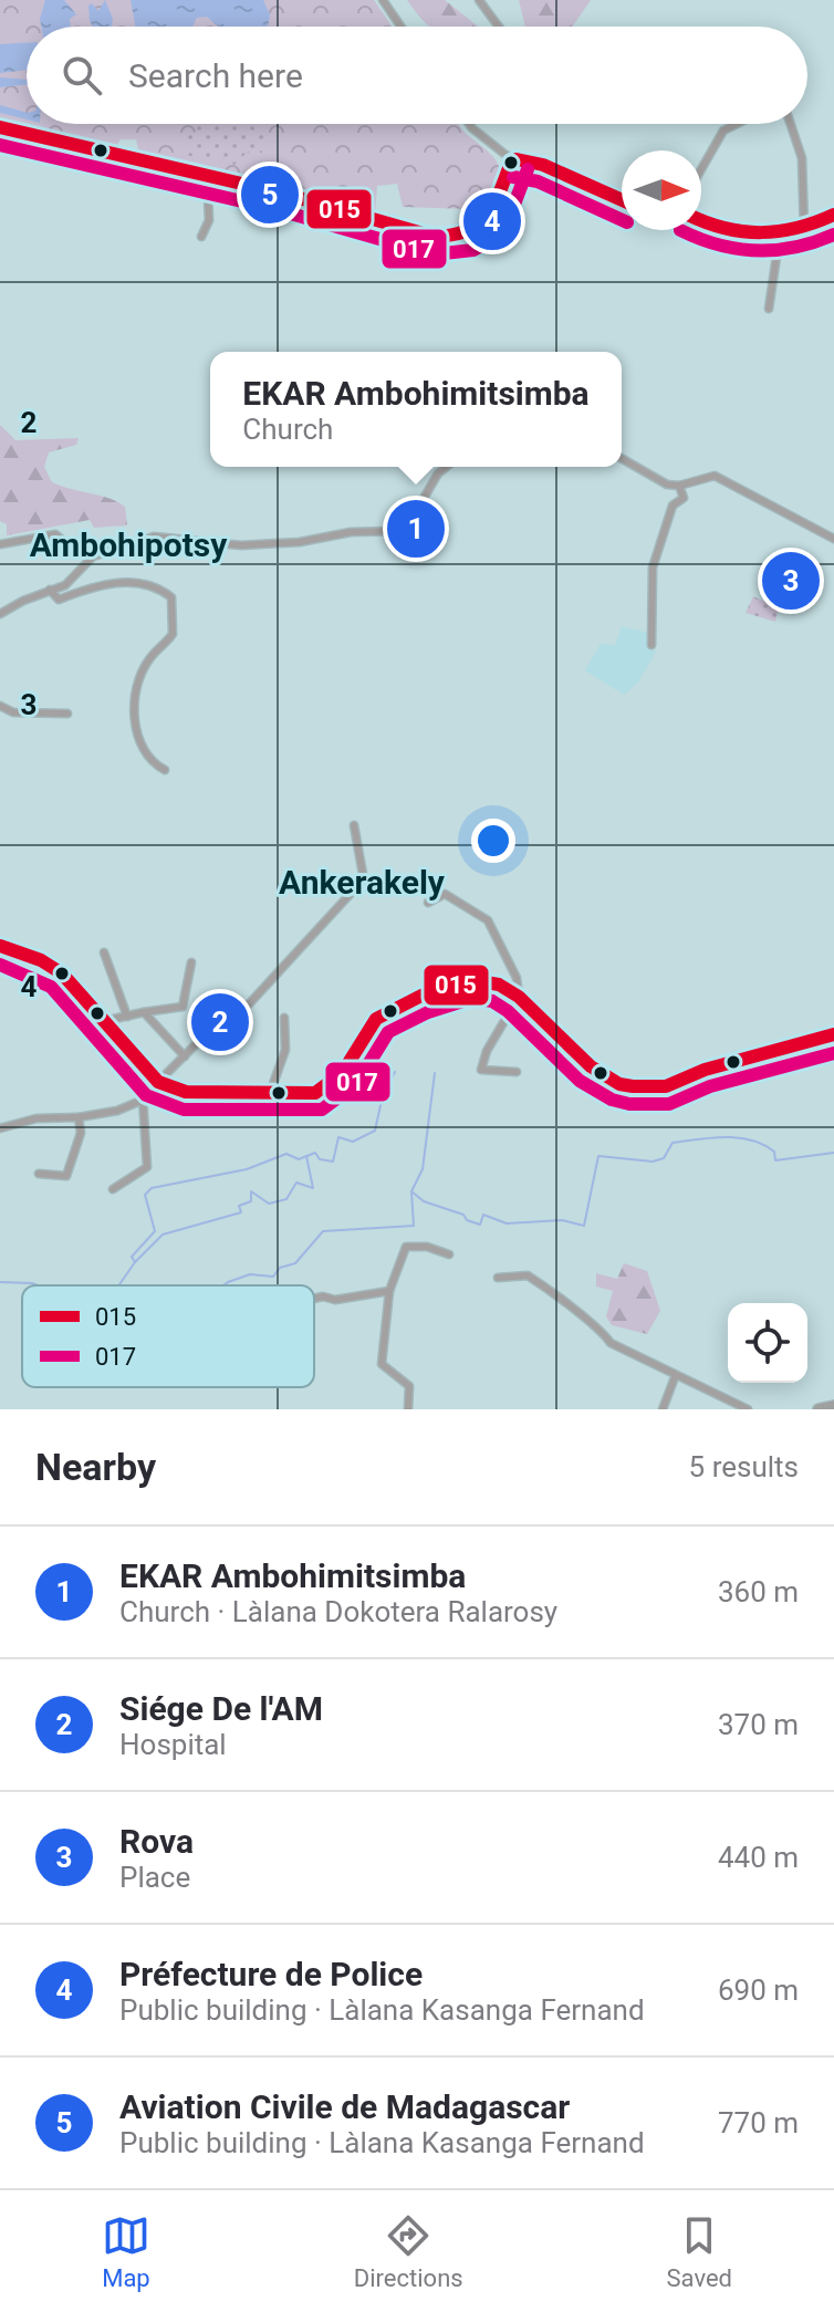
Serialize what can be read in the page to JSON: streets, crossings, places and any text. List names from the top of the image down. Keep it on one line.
{"districts":["Ambohipotsy","Ankerakely"],"lines":["transit line 015","transit line 017"],"legend":["015","017"],"north":"right","page":{"search":"Search here","pins":["5","4","1","3","2"],"popup":["EKAR Ambohimitsimba","Church"],"heading":["Nearby","5 results"],"list":[{"mark":"1","name":"EKAR Ambohimitsimba","note":"Church · Làlana Dokotera Ralarosy","value":"360 m"},{"mark":"2","name":"Siége De l'AM","note":"Hospital","value":"370 m"},{"mark":"3","name":"Rova","note":"Place","value":"440 m"},{"mark":"4","name":"Préfecture de Police","note":"Public building · Làlana Kasanga Fernand","value":"690 m"},{"mark":"5","name":"Aviation Civile de Madagascar","note":"Public building · Làlana Kasanga Fernand","value":"770 m"}],"nav":["Map","Directions","Saved"]},"grid":{"rows":["2","3","4"]}}
